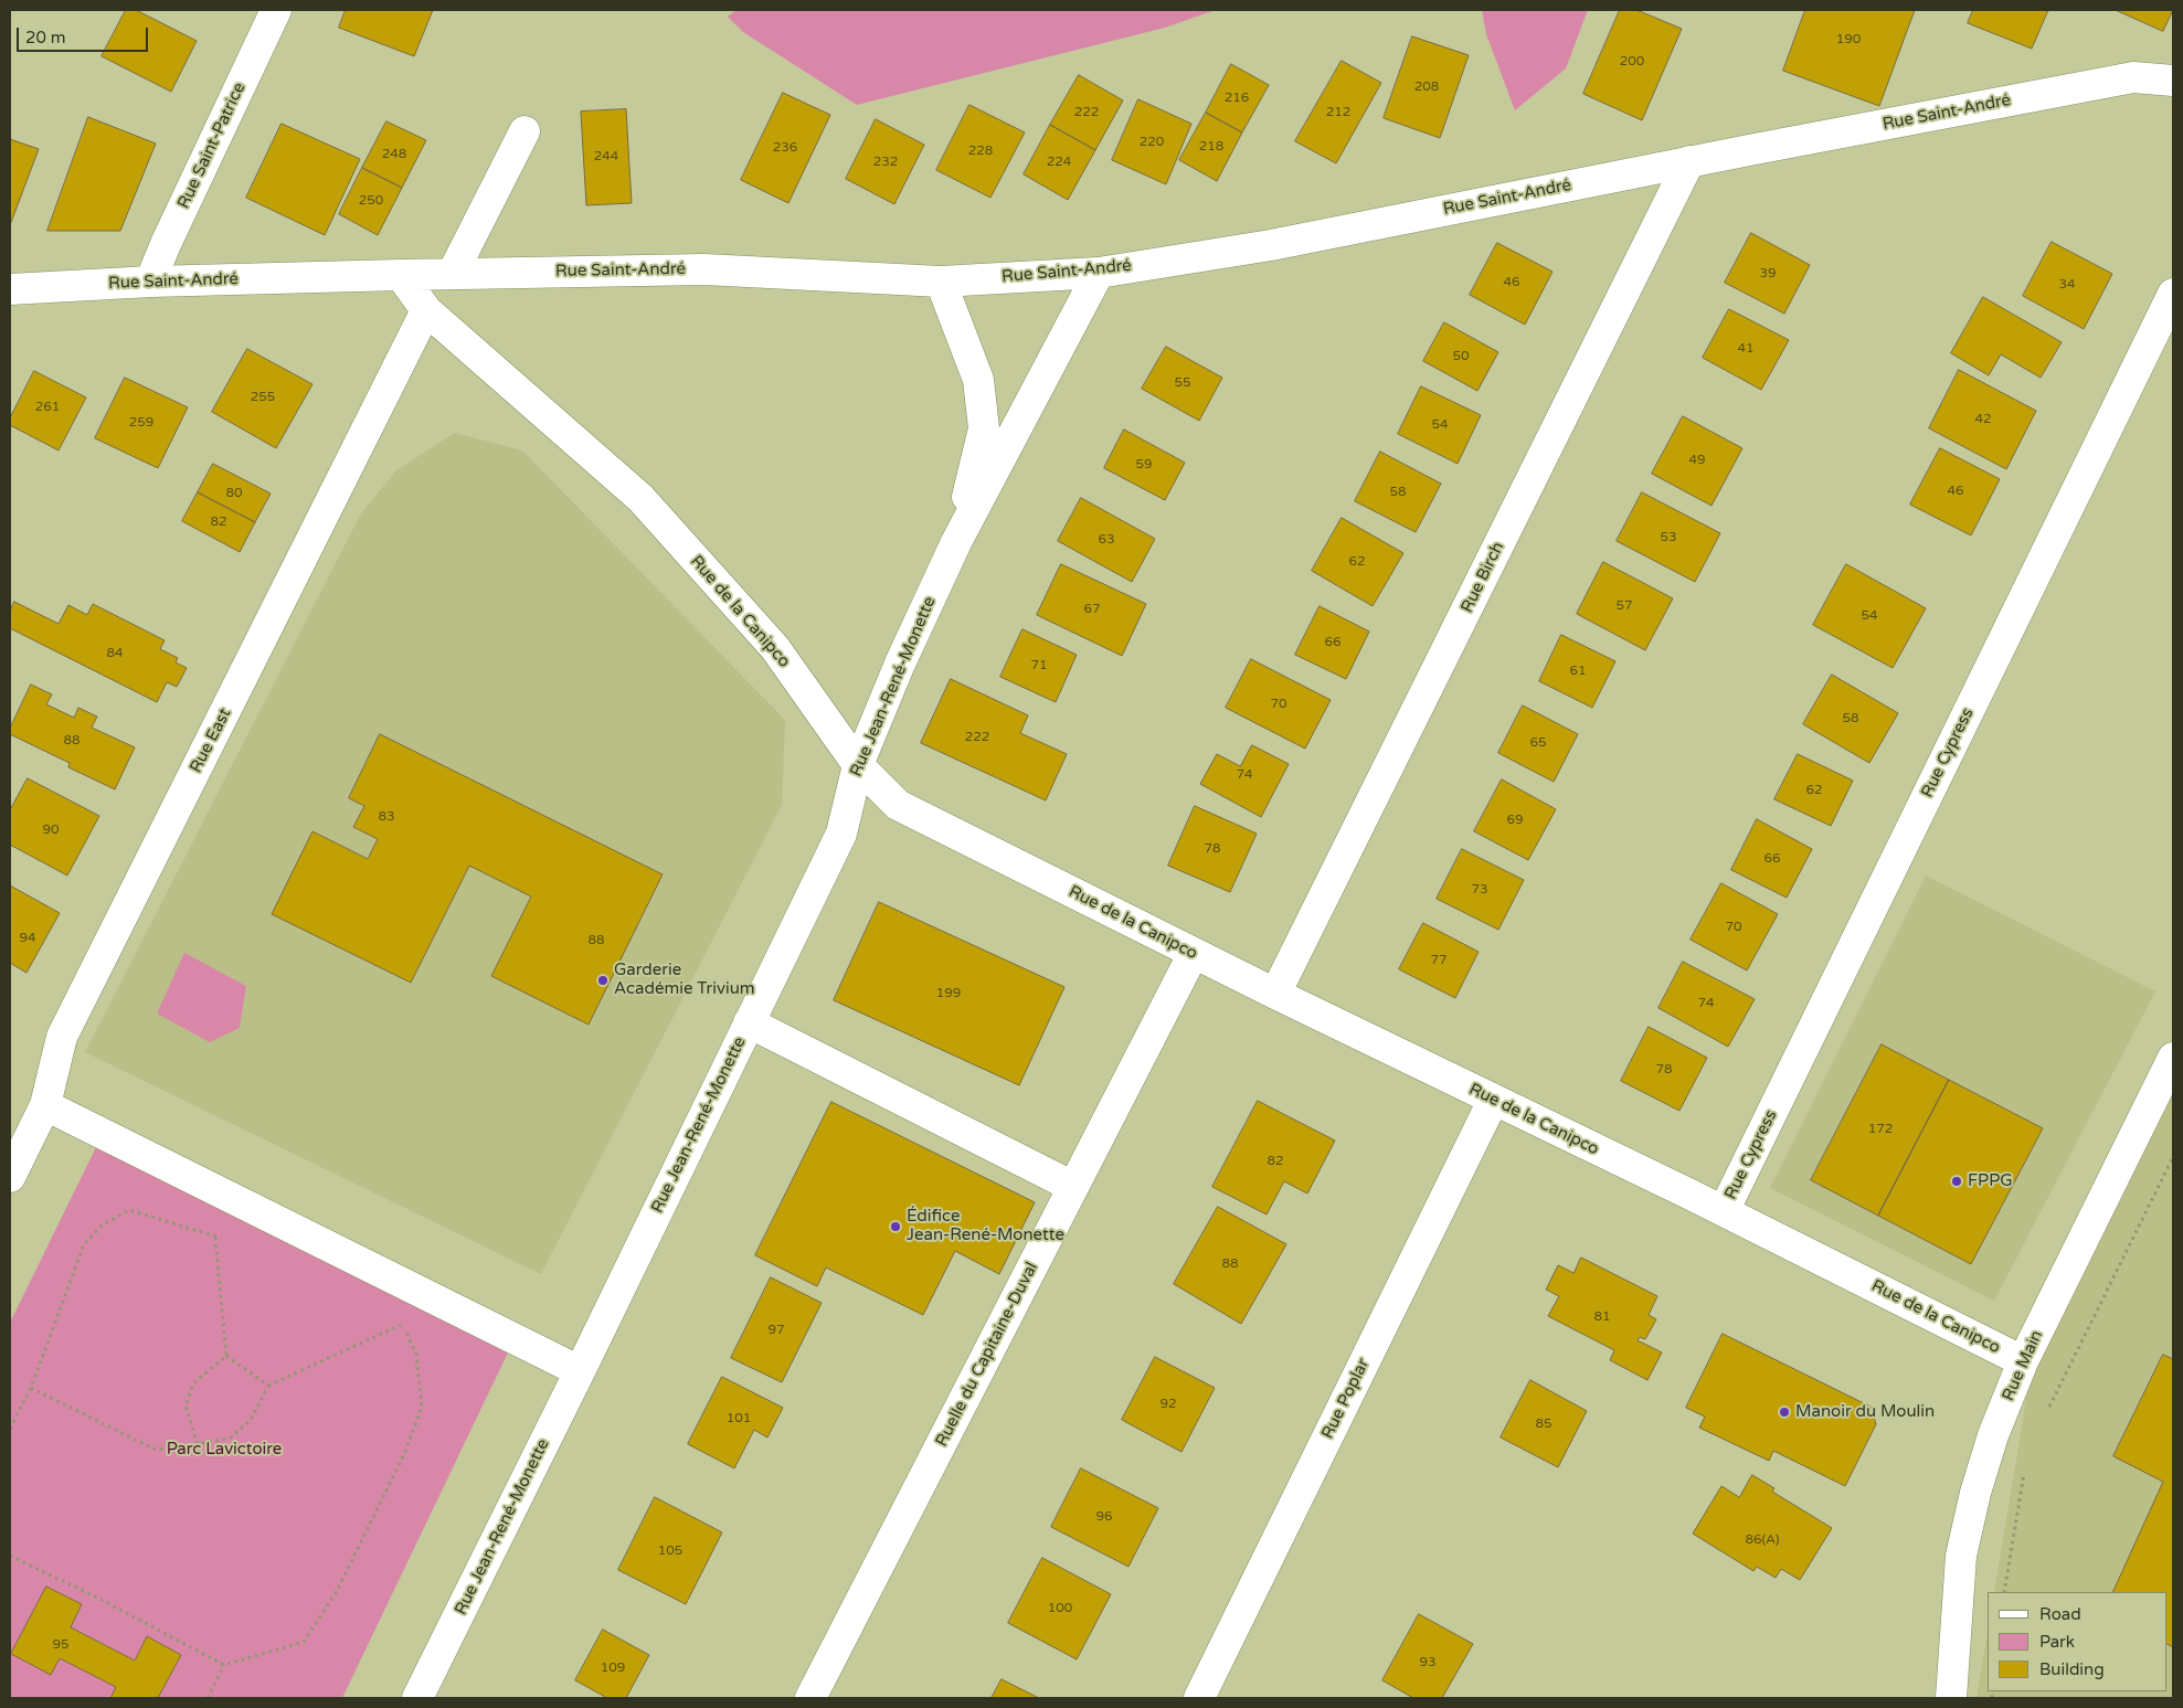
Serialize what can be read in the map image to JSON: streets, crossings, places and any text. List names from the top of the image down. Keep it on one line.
{"streets":{"street":["Rue Saint-André","Rue Saint-Patrice","Rue Birch","Rue de la Canipco","Rue Jean-René-Monette","Rue East","Rue Cypress","Ruelle du Capitaine-Duval","Rue Main","Rue Poplar"]},"crossings":[["Rue Saint-André","Rue Saint-Patrice"],["Rue Saint-André","Rue Birch"],["Rue Saint-André","Rue de la Canipco"],["Rue Saint-André","Rue Jean-René-Monette"],["Rue Birch","Rue de la Canipco"],["Rue de la Canipco","Rue Jean-René-Monette"],["Rue de la Canipco","Rue East"],["Rue de la Canipco","Rue Cypress"],["Rue de la Canipco","Ruelle du Capitaine-Duval"],["Rue de la Canipco","Rue Main"],["Rue de la Canipco","Rue Poplar"]],"parks":["Parc Lavictoire"],"places":["Garderie Académie Trivium","FPPG","Édifice Jean-René-Monette","Manoir du Moulin"],"house_numbers":["190","200","208","216","222","212","220","218","236","228","248","244","232","224","250","39","46","34","41","50","55","255","261","42","259","54","49","59","46","58","80","82","53","63","62","57","67","54","66","84","71","61","70","58","222","88","65","74","62","83","69","90","78","66","73","70","94","88","77","199","74","78","172","82","88","81","97","92","101","85","96","86(A)","105","100","95","93","109"],"legend":["Road","Park","Building"],"scale_bar":"20 m"}
